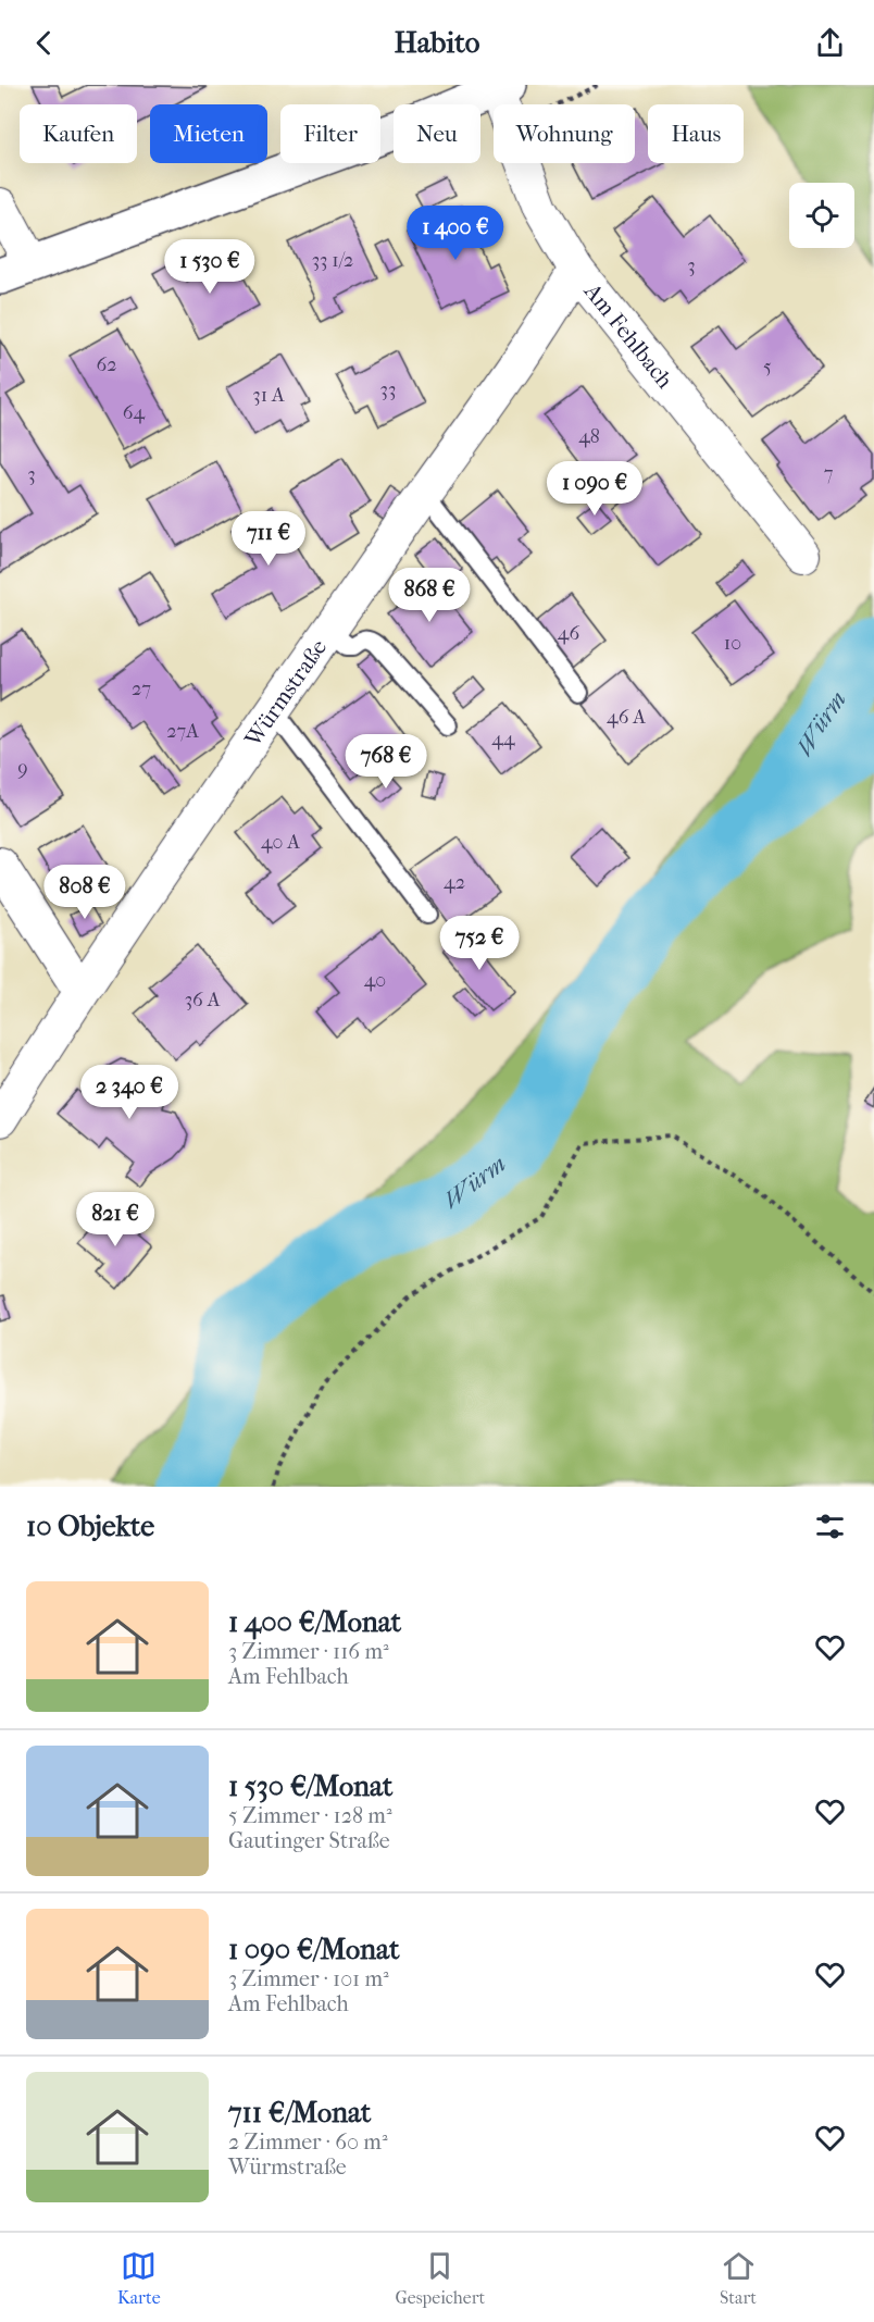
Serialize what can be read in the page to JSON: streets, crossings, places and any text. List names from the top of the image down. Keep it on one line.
{"streets":{"street":["Am Fehlbach","Würmstraße"]},"crossings":[["Am Fehlbach","Würmstraße"]],"water":["Würm"],"house_numbers":["33 1/2","3","62","5","33","31 A","64","48","7","3","46","10","27","46 A","27A","44","9","40 A","42","40","36 A"],"page":{"header":"Habito","chip":["Kaufen","Mieten","Filter","Neu","Wohnung","Haus"],"price":["1 400 €","1 530 €","1 090 €","711 €","868 €","768 €","808 €","752 €","2 340 €","821 €"],"heading":"10 Objekte","list":[{"name":"1 400 €/Monat","note":"3 Zimmer · 116 m² · Am Fehlbach"},{"name":"1 530 €/Monat","note":"5 Zimmer · 128 m² · Gautinger Straße"},{"name":"1 090 €/Monat","note":"3 Zimmer · 101 m² · Am Fehlbach"},{"name":"711 €/Monat","note":"2 Zimmer · 60 m² · Würmstraße"}],"tabs":["Karte","Gespeichert","Start"]}}
